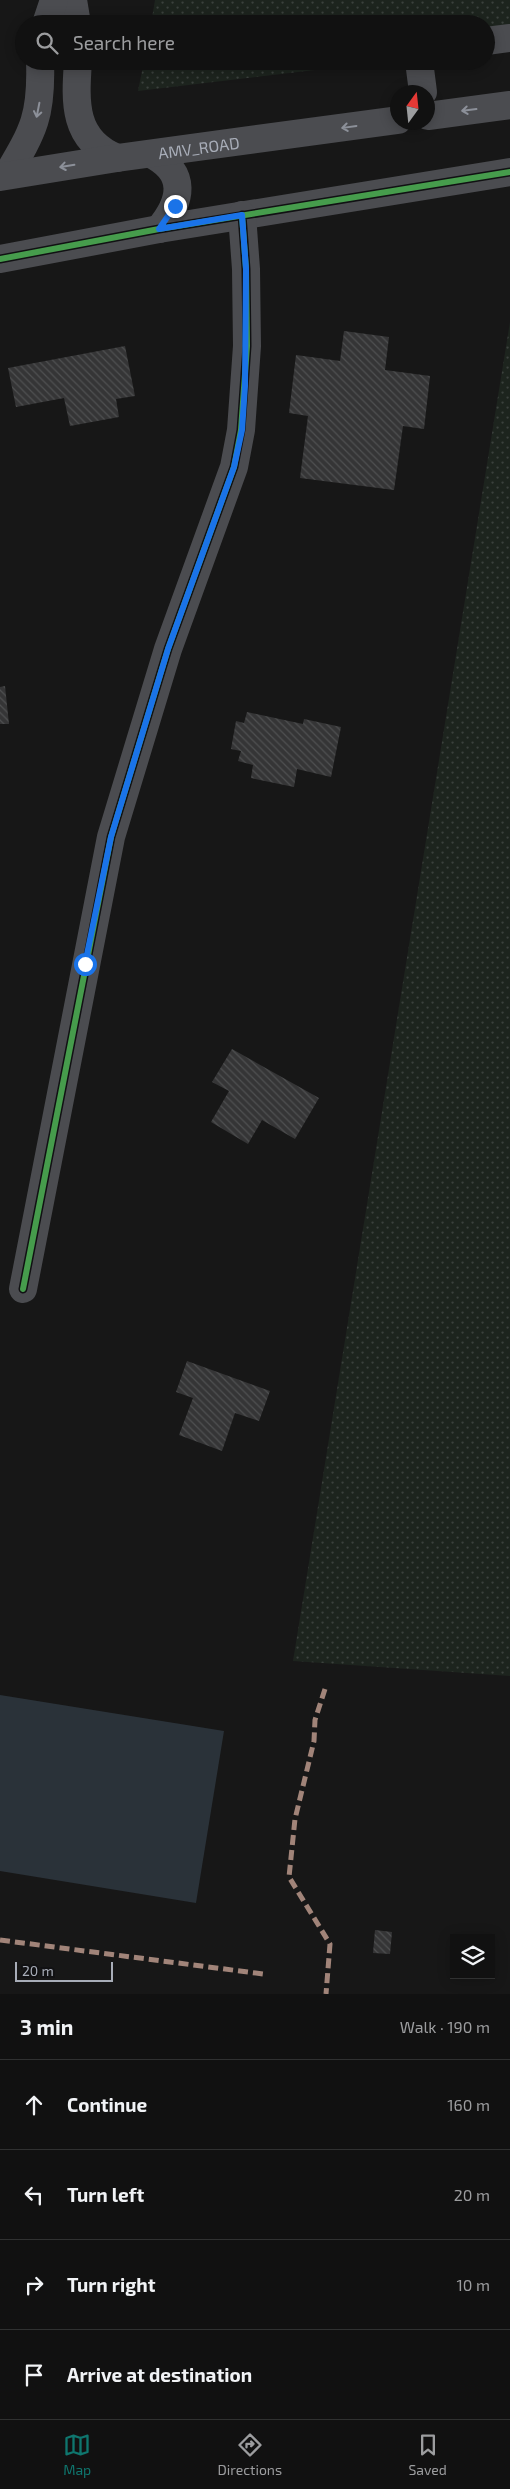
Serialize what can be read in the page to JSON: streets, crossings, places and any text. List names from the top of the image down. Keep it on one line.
{"streets":{"street":["AMV_ROAD"]},"scale_bar":"20 m","north":"top","page":{"search":"Search here","scale":"20 m","heading":["3 min","Walk · 190 m"],"list":[["Continue","160 m"],["Turn left","20 m"],["Turn right","10 m"],"Arrive at destination"],"nav":["Map","Directions","Saved"]}}
